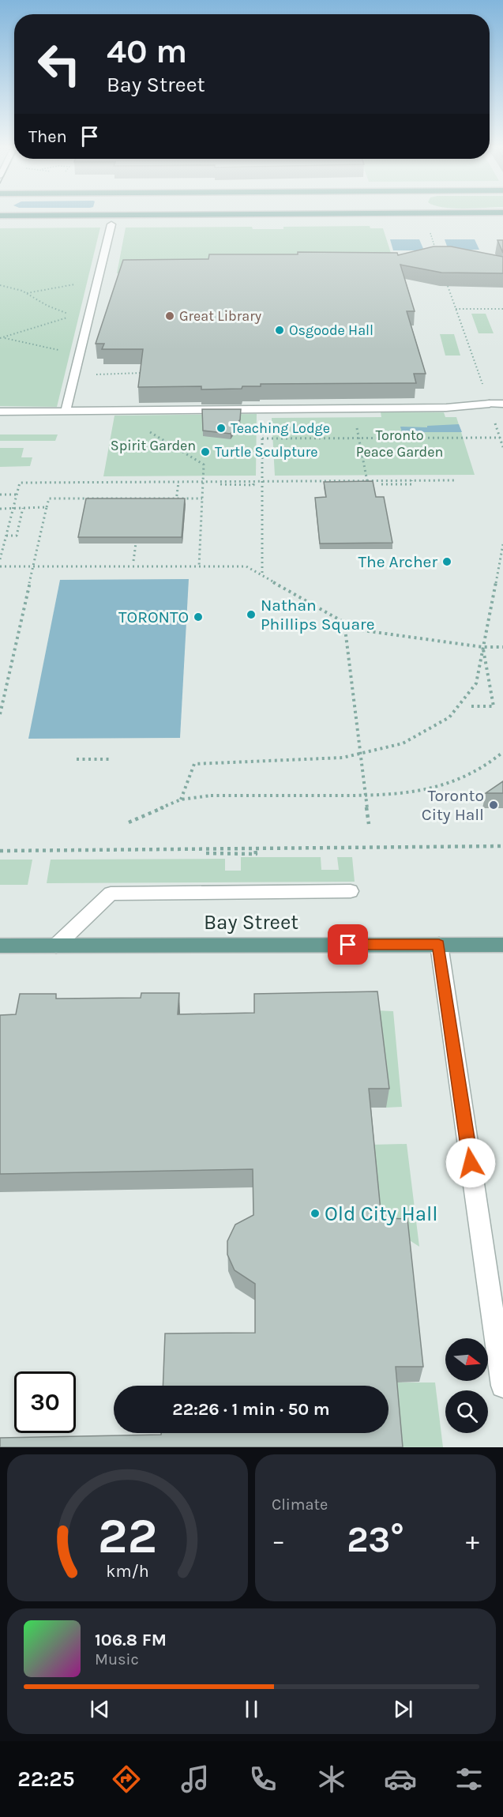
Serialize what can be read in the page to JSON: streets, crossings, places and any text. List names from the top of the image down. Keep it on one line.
{"streets":{"main road":["Bay Street"]},"parks":["Toronto Peace Garden","Spirit Garden"],"places":["Great Library","Osgoode Hall","Teaching Lodge","Turtle Sculpture","The Archer","Nathan Phillips Square","TORONTO","Toronto City Hall","Old City Hall"],"north":"right","page":{"turn":["40 m","Bay Street"],"then":"Then","limit":"30","trip":"22:26 · 1 min · 50 m","tile":"Climate","heat":["−","23°","+"],"song":["106.8 FM","Music"],"tabs":"22:25","gauge":["22","km/h"]}}
